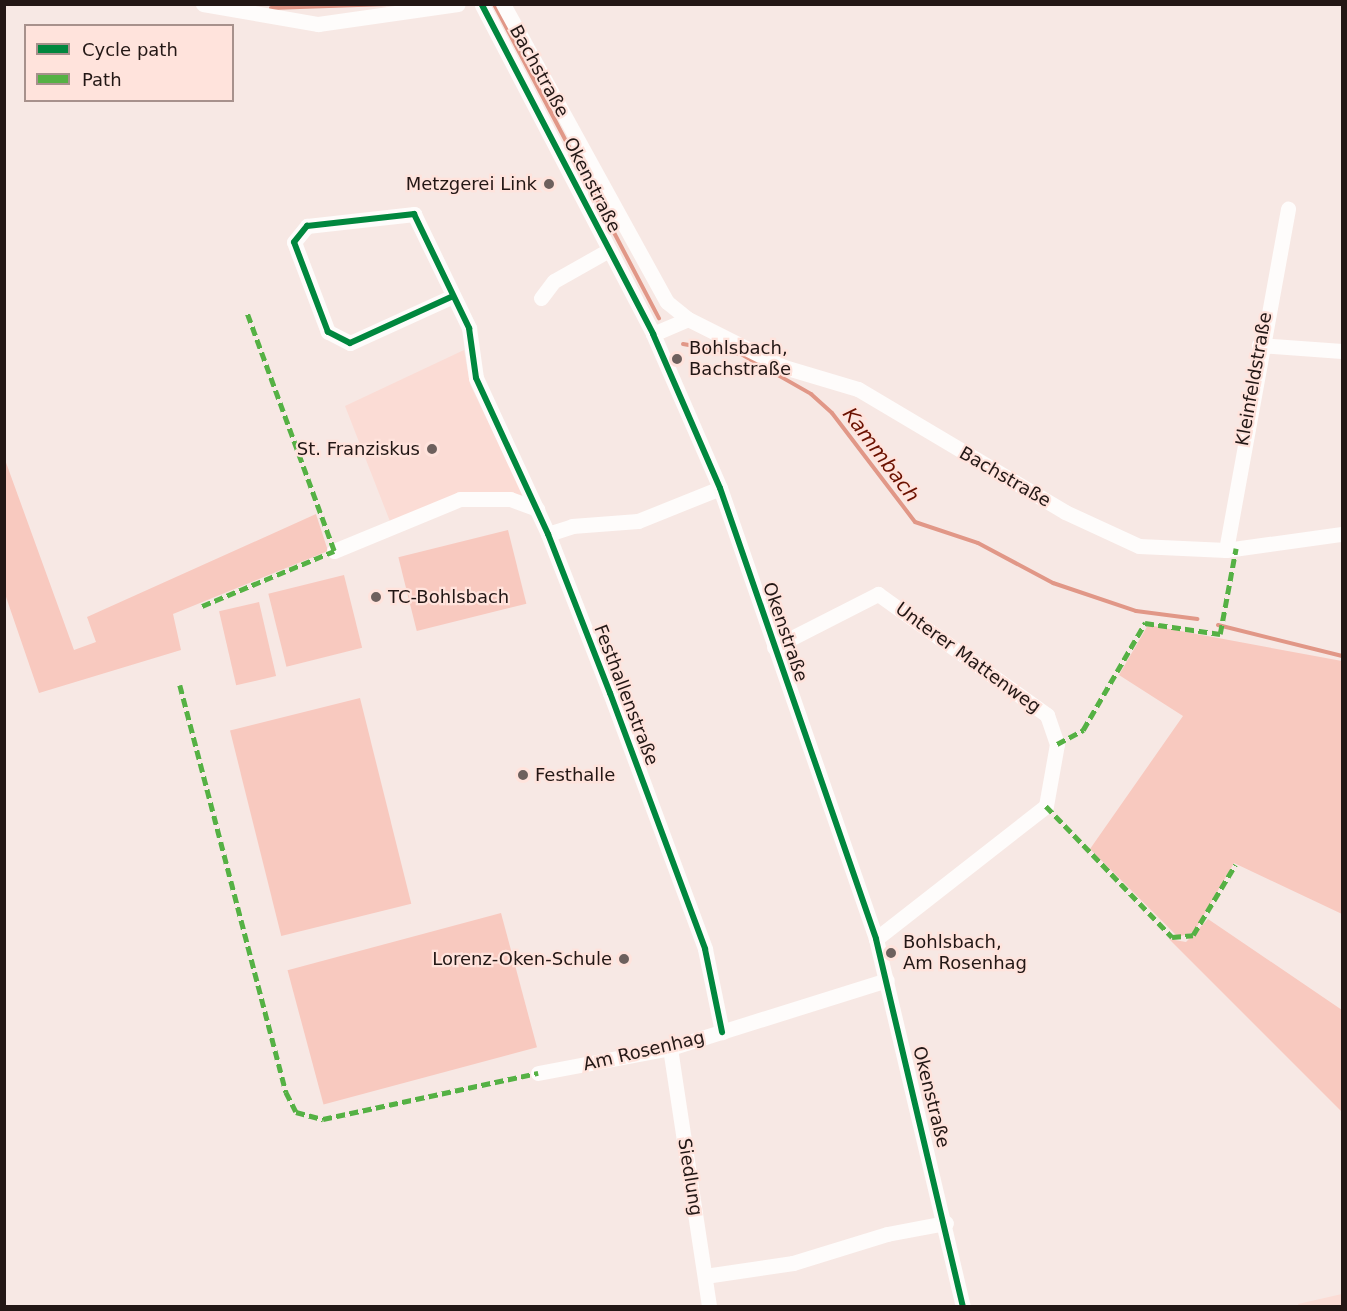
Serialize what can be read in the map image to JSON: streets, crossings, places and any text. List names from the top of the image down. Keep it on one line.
{"streets":{"street":["Bachstraße","Okenstraße","Kleinfeldstraße","Unterer Mattenweg","Festhallenstraße","Am Rosenhag","Siedlung"]},"crossings":[["Bachstraße","Kleinfeldstraße"],["Okenstraße","Unterer Mattenweg"],["Okenstraße","Am Rosenhag"],["Festhallenstraße","Am Rosenhag"],["Am Rosenhag","Siedlung"]],"water":["Kammbach"],"places":["Metzgerei Link","Bohlsbach, Bachstraße","St. Franziskus","TC-Bohlsbach","Festhalle","Bohlsbach, Am Rosenhag","Lorenz-Oken-Schule"],"legend":["Cycle path","Path"]}
